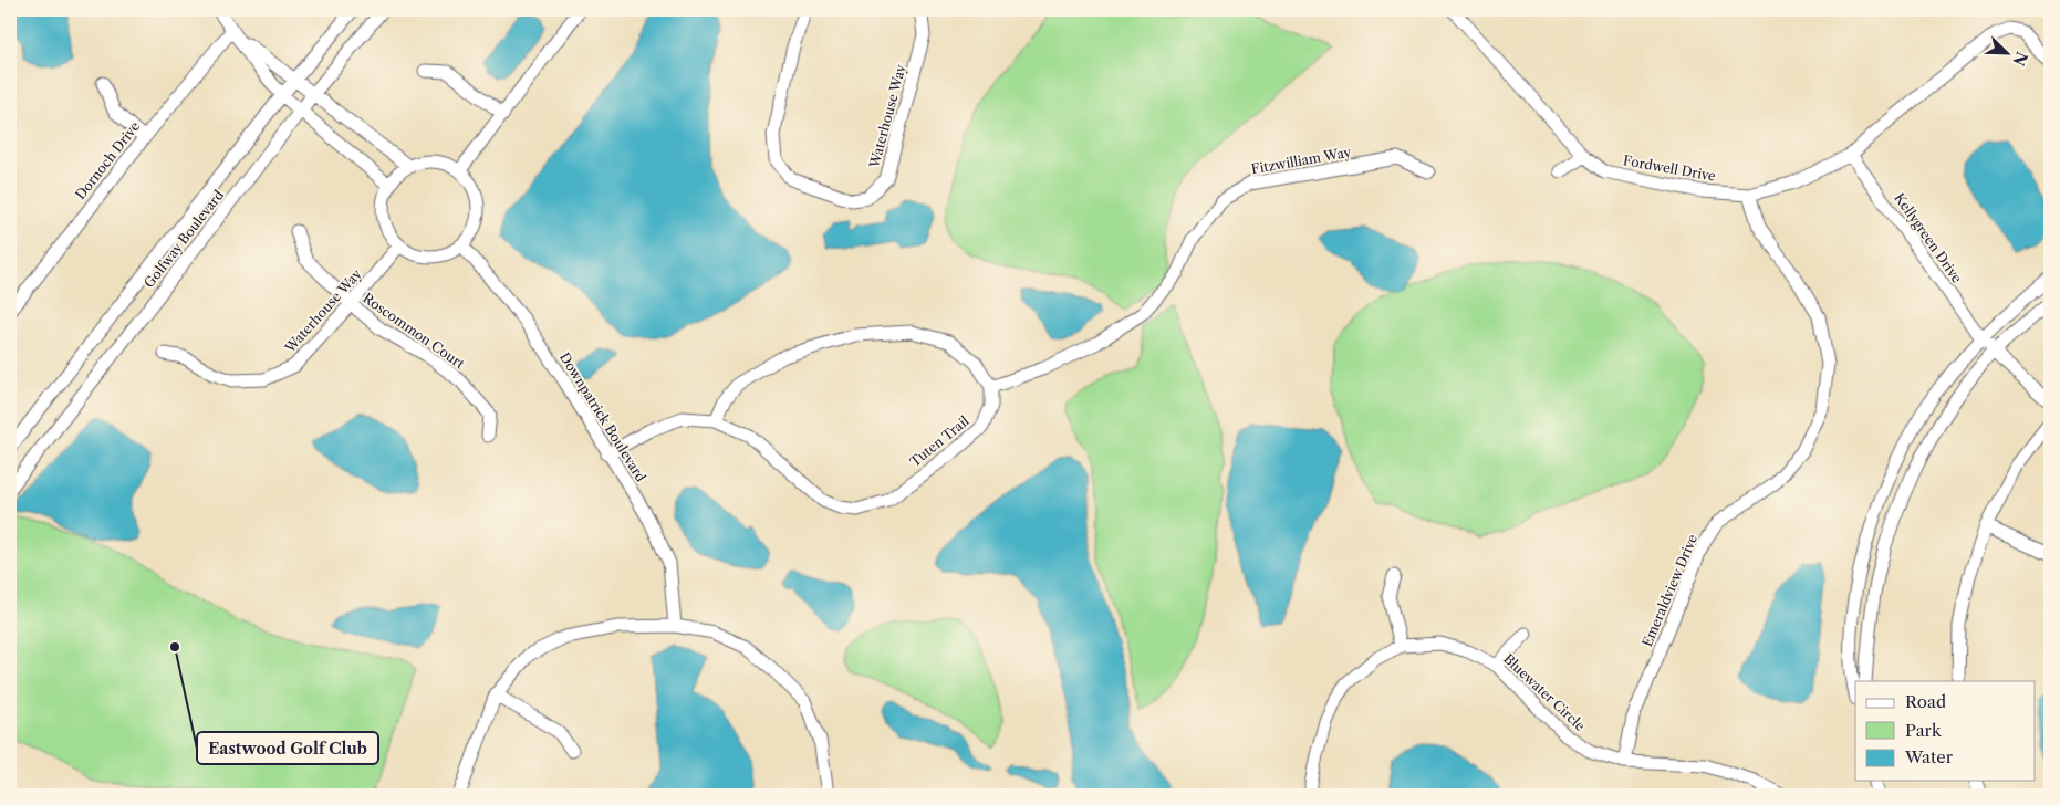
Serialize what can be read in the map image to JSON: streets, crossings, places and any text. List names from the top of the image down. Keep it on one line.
{"streets":{"street":["Waterhouse Way","Dornoch Drive","Fitzwilliam Way","Fordwell Drive","Kellygreen Drive","Golfway Boulevard","Roscommon Court","Downpatrick Boulevard","Tuten Trail","Emeraldview Drive","Bluewater Circle"]},"crossings":[["Waterhouse Way","Roscommon Court"],["Waterhouse Way","Downpatrick Boulevard"],["Fitzwilliam Way","Tuten Trail"],["Fordwell Drive","Kellygreen Drive"],["Fordwell Drive","Emeraldview Drive"],["Downpatrick Boulevard","Tuten Trail"],["Emeraldview Drive","Bluewater Circle"]],"places":["Eastwood Golf Club"],"legend":["Road","Park","Water"],"north":"bottom right"}
